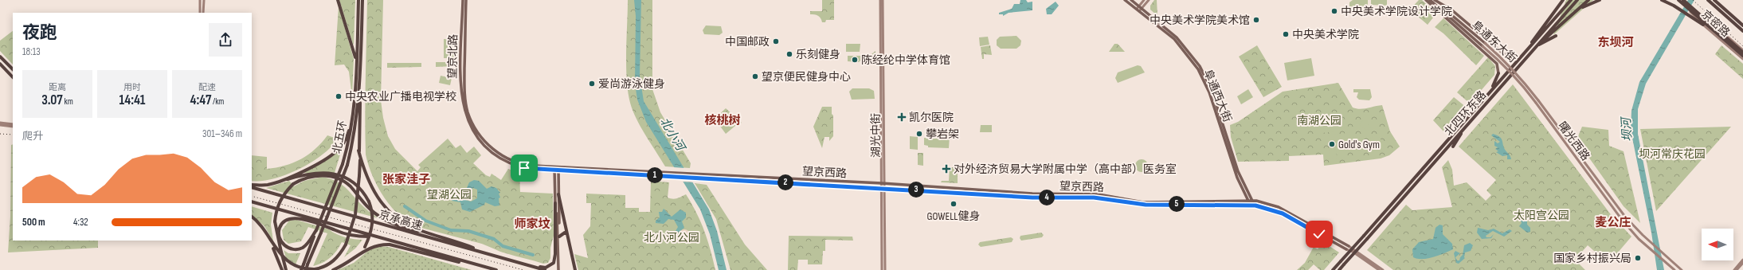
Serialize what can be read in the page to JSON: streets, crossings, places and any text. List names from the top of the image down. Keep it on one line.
{"streets":{"highway":["北四环东路","北五环","京承高速"],"main road":["京密路","阜通东大街","望京北路","阜通西大街","湖光中街","曙光西路","望京西路"]},"crossings":[["阜通东大街","曙光西路"],["望京北路","望京西路"],["阜通西大街","望京西路"],["湖光中街","望京西路"]],"districts":["东坝河","核桃树","张家洼子","麦公庄","师家坟"],"water":["坝河","北小河"],"parks":["南湖公园","坝河常庆花园","望湖公园","太阳宫公园","北小河公园"],"places":{"other":["中央美术学院设计学院","中央美术学院美术馆","中央美术学院","中国邮政","乐刻健身","陈经纶中学体育馆","望京便民健身中心","爱尚游泳健身","中央农业广播电视学校","攀岩架","Gold's Gym","GOWELL健身","国家乡村振兴局"],"health":["凯尔医院","对外经济贸易大学附属中学（高中部）医务室"]},"north":"left","page":{"heading":["夜跑","18:13"],"stats":[["距离","3.07 km"],["用时","14:41"],["配速","4:47 /km"]],"chart":["爬升","301–346 m"],"pins":["1","2","3","4","5"],"list":[{"name":"500 m","note":"4:32"}]}}
